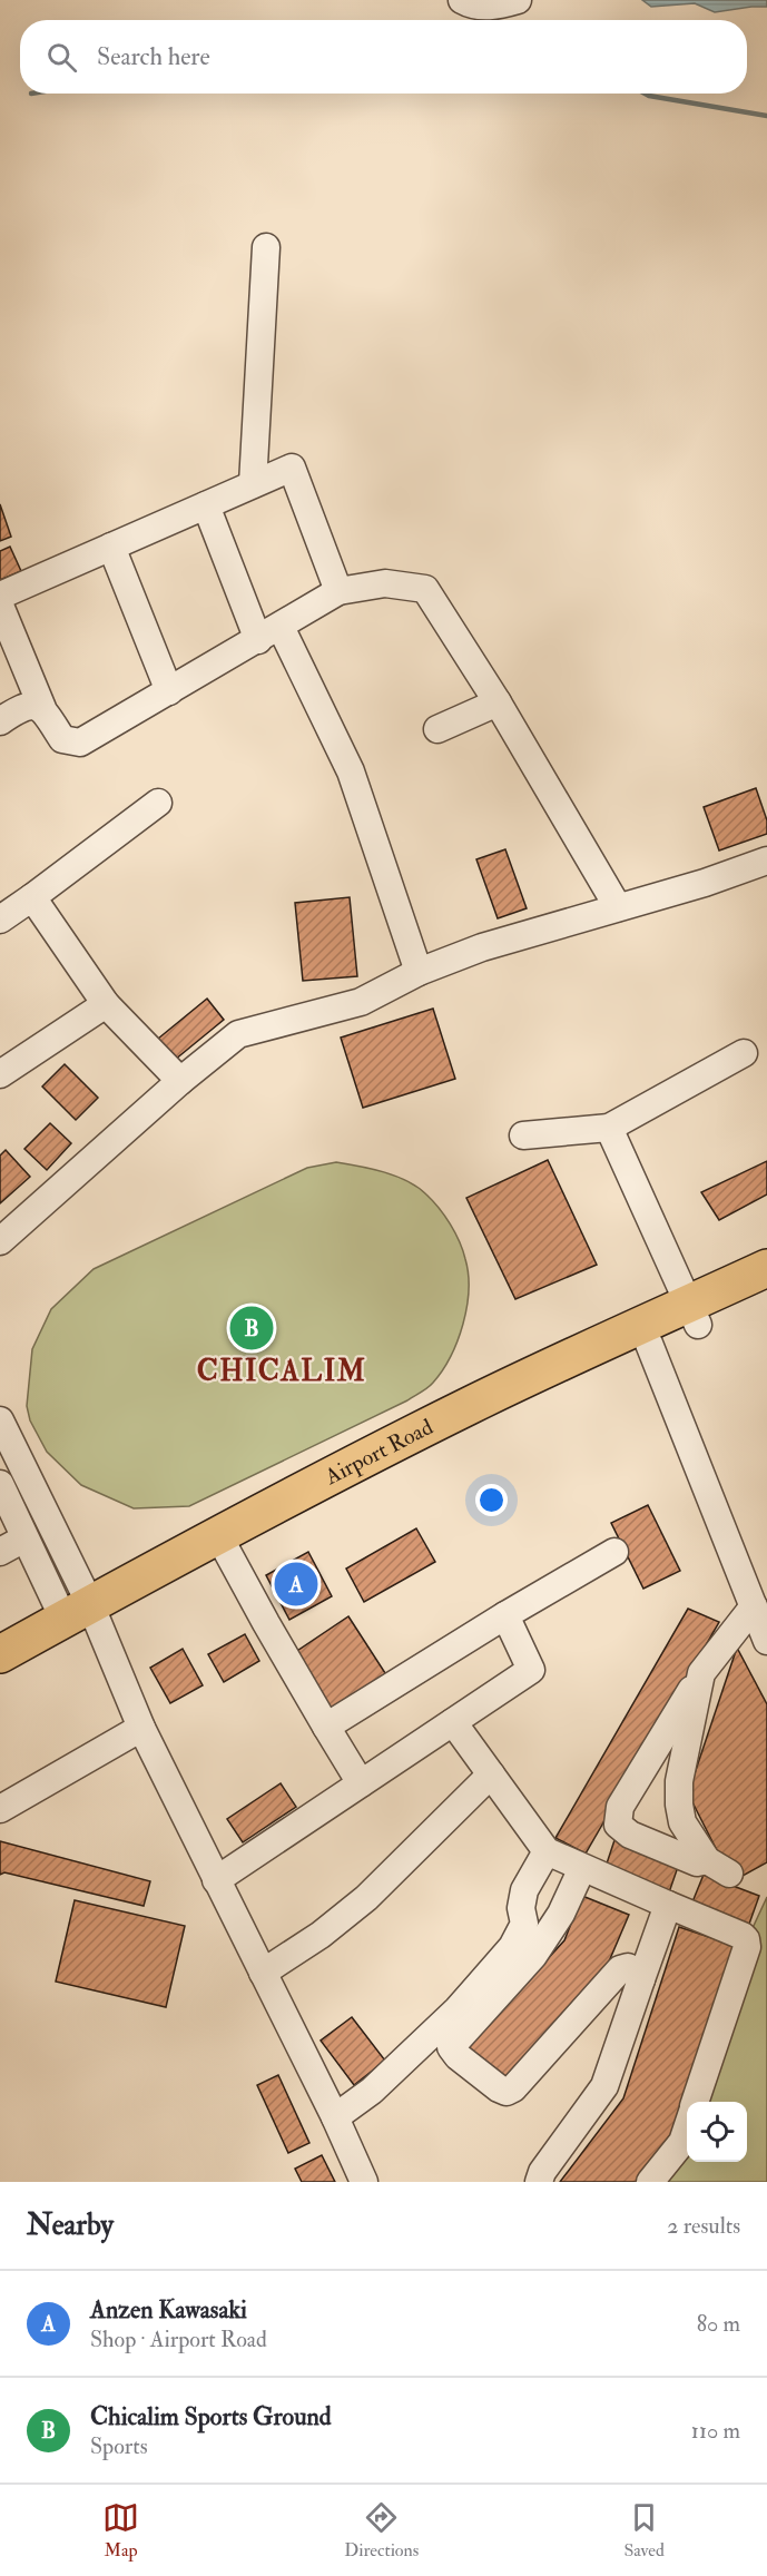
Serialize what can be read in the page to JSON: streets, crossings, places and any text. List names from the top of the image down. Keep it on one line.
{"streets":{"highway":["Airport Road"]},"districts":["CHICALIM"],"page":{"search":"Search here","pins":["B","A"],"heading":["Nearby","2 results"],"list":[{"mark":"A","name":"Anzen Kawasaki","note":"Shop · Airport Road","value":"80 m"},{"mark":"B","name":"Chicalim Sports Ground","note":"Sports","value":"110 m"}],"nav":["Map","Directions","Saved"]}}
